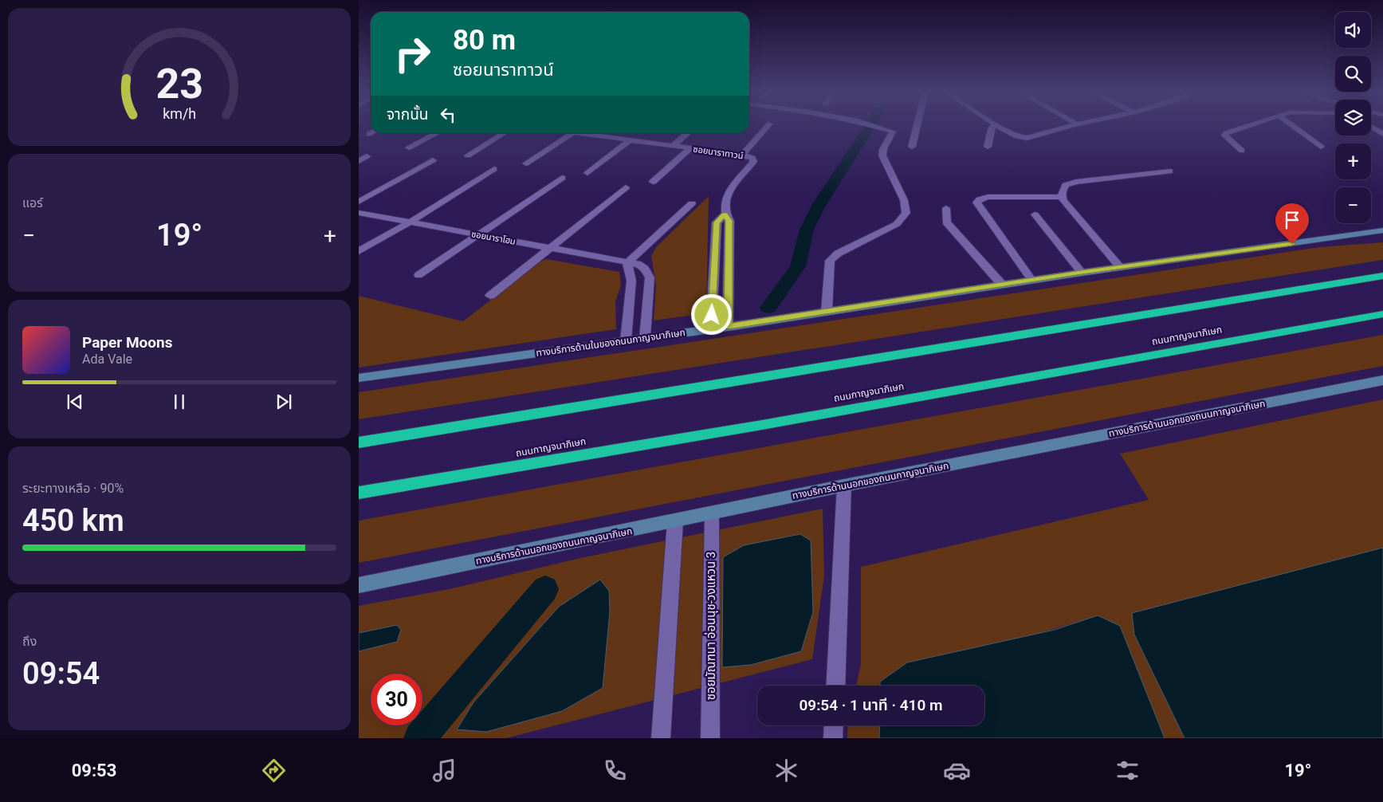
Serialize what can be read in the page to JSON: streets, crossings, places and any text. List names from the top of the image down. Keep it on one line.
{"streets":{"highway":["ถนนกาญจนาภิเษก"],"main road":["ทางบริการด้านในของถนนกาญจนาภิเษก","ทางบริการด้านนอกของถนนกาญจนาภิเษก"],"street":["ซอยนาราทาวน์","ซอยนาราโฮม","ซอยมัณฑนา อ่อนนุช-วงแหวน 3"]},"crossings":[["ซอยนาราทาวน์","ทางบริการด้านในของถนนกาญจนาภิเษก"],["ซอยนาราโฮม","ทางบริการด้านในของถนนกาญจนาภิเษก"],["ทางบริการด้านนอกของถนนกาญจนาภิเษก","ซอยมัณฑนา อ่อนนุช-วงแหวน 3"]],"page":{"map_buttons":["+","−"],"turn":["80 m","ซอยนาราทาวน์"],"then":"จากนั้น","tile":["แอร์",["ระยะทางเหลือ · 90%","450 km"],["ถึง","09:54"]],"heat":["−","19°","+"],"song":["Paper Moons","Ada Vale"],"limit":"30","trip":"09:54 · 1 นาที · 410 m","tabs":["09:53","19°"],"gauge":["23","km/h"]}}
